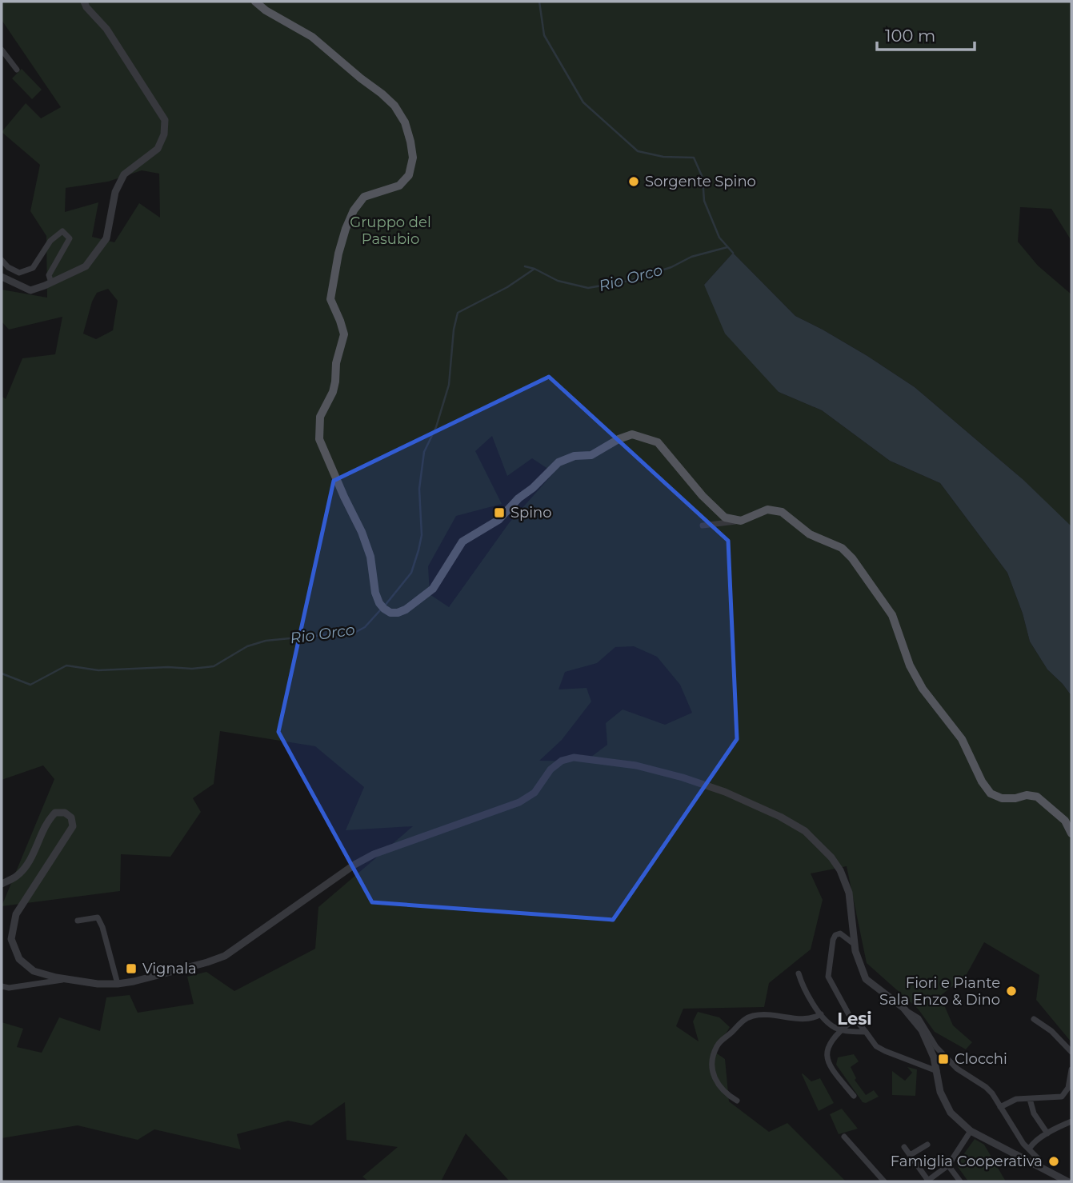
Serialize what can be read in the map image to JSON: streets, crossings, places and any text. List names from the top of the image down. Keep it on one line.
{"districts":["Lesi"],"water":["Rio Orco"],"parks":["Gruppo del Pasubio"],"places":{"other":["Sorgente Spino","Fiori e Piante Sala Enzo & Dino","Famiglia Cooperativa"],"transit":["Spino","Vignala","Clocchi"]},"scale_bar":"100 m"}
